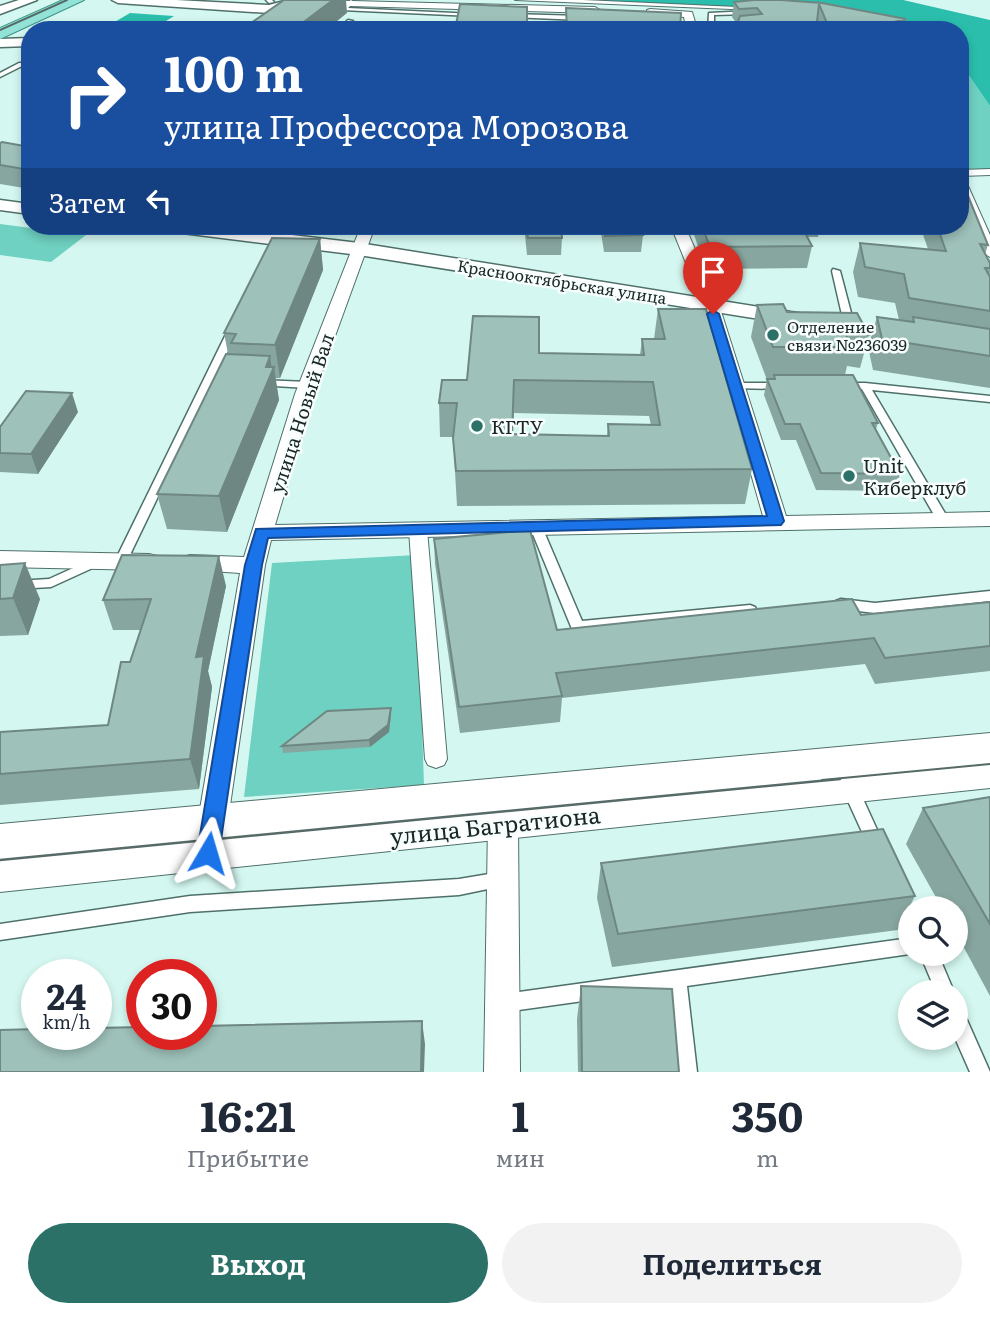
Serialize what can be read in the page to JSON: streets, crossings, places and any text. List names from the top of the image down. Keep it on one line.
{"streets":{"main road":["улица Багратиона"],"street":["Краснооктябрьская улица","улица Новый Вал"]},"crossings":[["Краснооктябрьская улица","улица Новый Вал"],["улица Новый Вал","улица Багратиона"]],"places":["Отделение связи №236039","КГТУ","Unit Киберклуб"],"page":{"turn":["100 m","улица Профессора Морозова"],"then":"Затем","speed":"24 km/h","limit":"30","eta":["16:21","Прибытие","1","мин","350","m"],"buttons":["Выход","Поделиться"]}}
